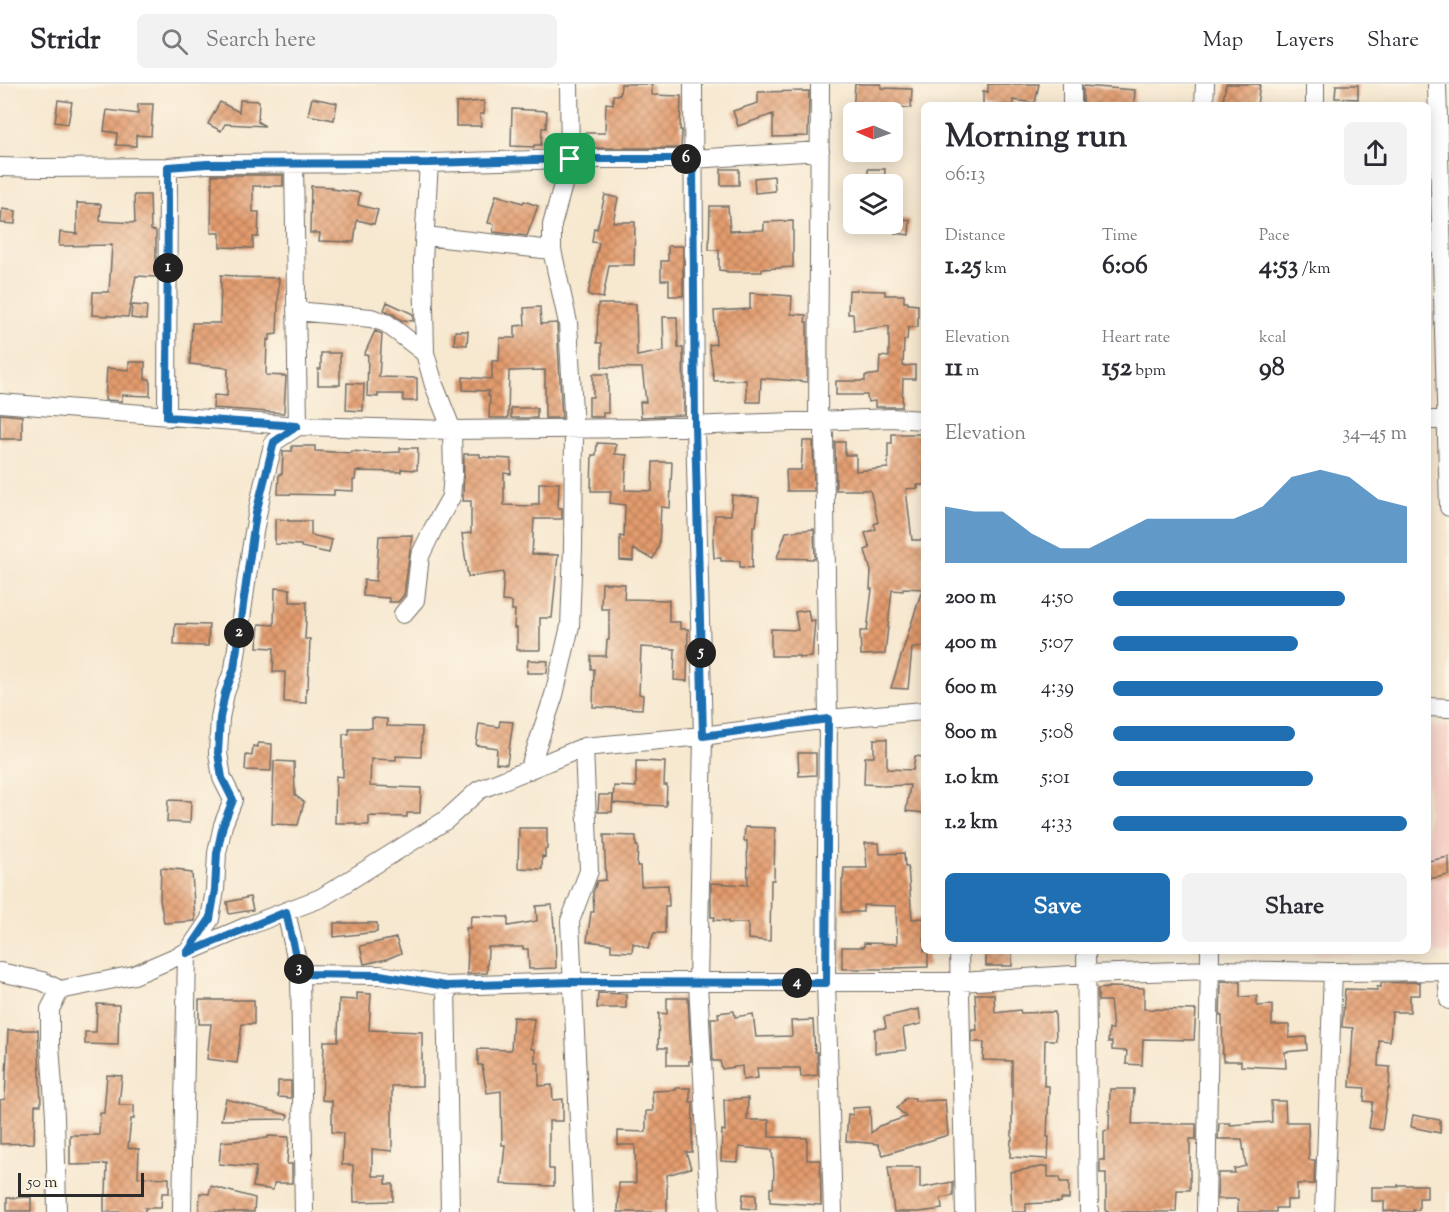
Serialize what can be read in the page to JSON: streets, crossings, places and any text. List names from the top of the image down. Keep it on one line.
{"scale_bar":"50 m","north":"left","page":{"header":"Stridr","search":"Search here","nav":["Map","Layers","Share"],"heading":["Morning run","06:13"],"pins":["6","1","2","5","3","4"],"stats":[["Distance","1.25 km"],["Time","6:06"],["Pace","4:53 /km"],["Elevation","11 m"],["Heart rate","152 bpm"],["kcal","98"]],"chart":["Elevation","34–45 m"],"list":[{"name":"200 m","note":"4:50"},{"name":"400 m","note":"5:07"},{"name":"600 m","note":"4:39"},{"name":"800 m","note":"5:08"},{"name":"1.0 km","note":"5:01"},{"name":"1.2 km","note":"4:33"}],"buttons":["Save","Share"],"scale":"50 m"}}
